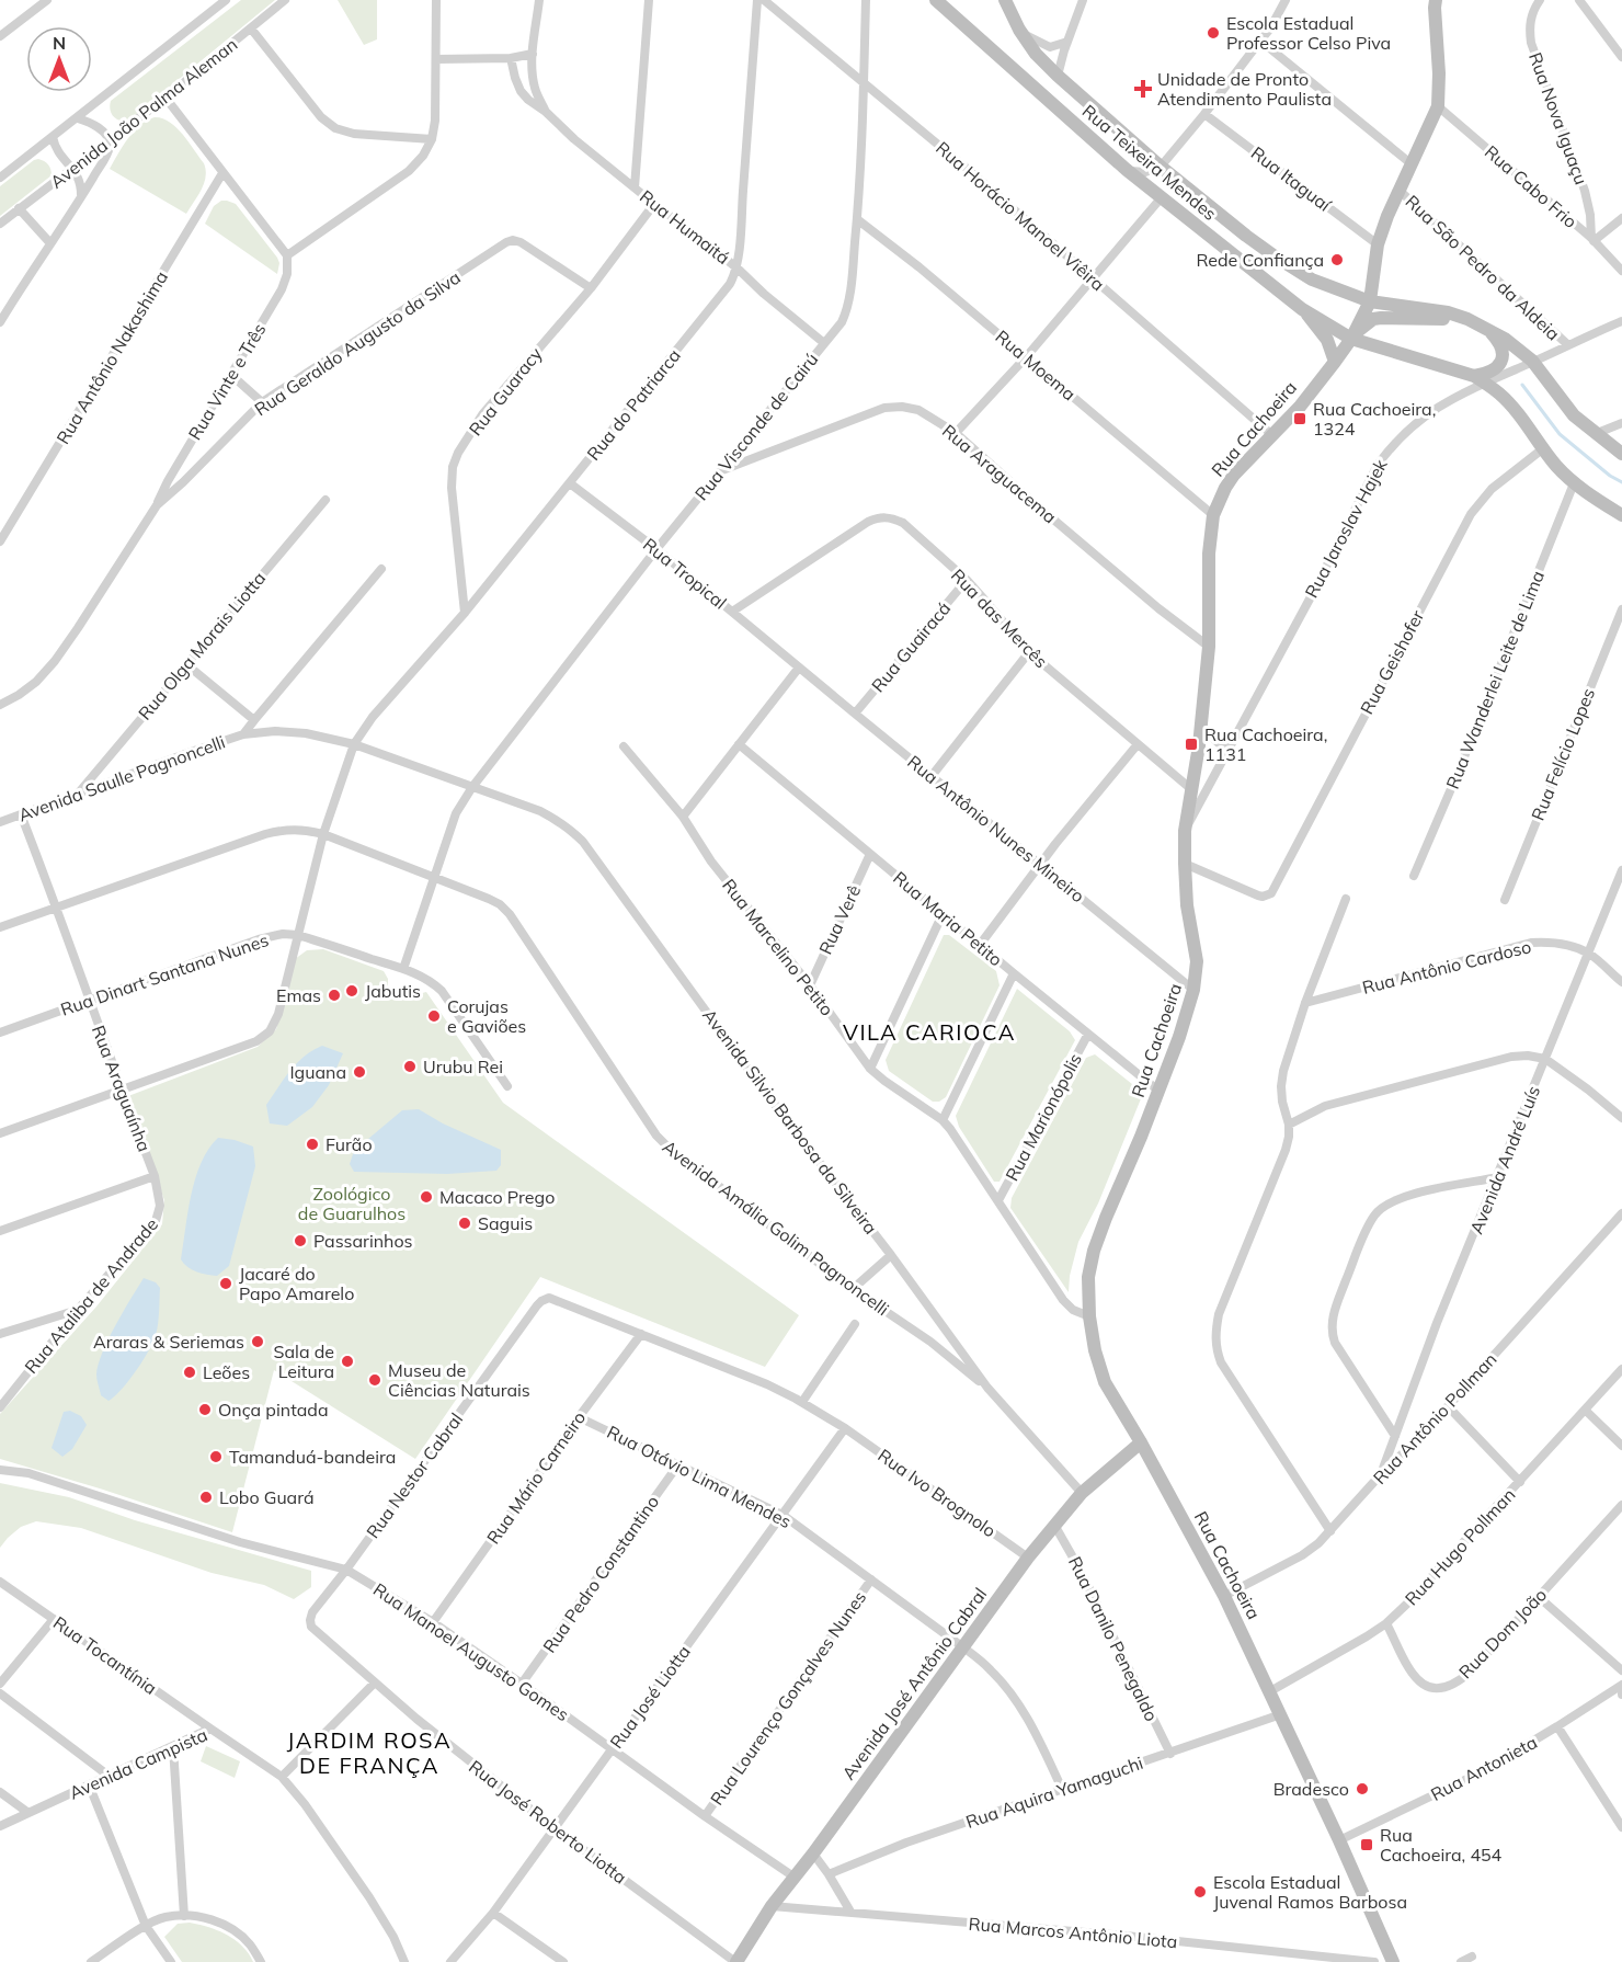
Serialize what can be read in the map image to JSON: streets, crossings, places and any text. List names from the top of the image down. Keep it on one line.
{"streets":{"main road":["Rua Teixeira Mendes","Rua Cachoeira","Avenida José Antônio Cabral"],"street":["Avenida João Palma Aleman","Rua Nova Iguaçu","Rua Itaguaí","Rua Cabo Frio","Rua Horácio Manoel Viêira","Rua Humaitá","Rua São Pedro da Aldeia","Rua Geraldo Augusto da Silva","Rua Antônio Nakashima","Rua Moema","Rua Vinte e Três","Rua Guaracy","Rua do Patriarca","Rua Visconde de Cairú","Rua Araguacema","Rua Jaroslav Hajek","Rua Tropical","Rua das Mercês","Rua Olga Morais Liotta","Rua Guairacá","Rua Geishofer","Rua Wanderlei Leite de Lima","Rua Felício Lopes","Avenida Saulle Pagnoncelli","Rua Antônio Nunes Mineiro","Rua Maria Petito","Rua Verê","Rua Marcelino Petito","Rua Antônio Cardoso","Rua Dinart Santana Nunes","Rua Araguaínha","Rua Marionópolis","Avenida Silvio Barbosa da Silveira","Avenida André Luís","Avenida Amália Golim Pagnoncelli","Rua Ataliba de Andrade","Rua Antônio Pollman","Rua Nestor Cabral","Rua Otávio Lima Mendes","Rua Mário Carneiro","Rua Ivo Brognolo","Rua Hugo Pollman","Rua Pedro Constantino","Rua Dom João","Rua Danilo Penegaldo","Rua Manoel Augusto Gomes","Rua Tocantínia","Rua José Liotta","Rua Lourenço Gonçalves Nunes","Avenida Campista","Rua Antonieta","Rua Aquira Yamaguchi","Rua José Roberto Liotta","Rua Marcos Antônio Liota"]},"crossings":[["Rua Nova Iguaçu","Rua Cabo Frio"],["Rua Teixeira Mendes","Rua Cachoeira"],["Rua Teixeira Mendes","Rua Jaroslav Hajek"],["Rua Itaguaí","Rua Cachoeira"],["Rua Cabo Frio","Rua Cachoeira"],["Rua Horácio Manoel Viêira","Rua Visconde de Cairú"],["Rua Horácio Manoel Viêira","Rua Cachoeira"],["Rua Humaitá","Rua Guaracy"],["Rua Humaitá","Rua do Patriarca"],["Rua Humaitá","Rua Visconde de Cairú"],["Rua São Pedro da Aldeia","Rua Cachoeira"],["Rua Geraldo Augusto da Silva","Rua Vinte e Três"],["Rua Geraldo Augusto da Silva","Rua Guaracy"],["Rua Moema","Rua Visconde de Cairú"],["Rua Moema","Rua Cachoeira"],["Rua Guaracy","Rua do Patriarca"],["Rua do Patriarca","Rua Tropical"],["Rua do Patriarca","Avenida Saulle Pagnoncelli"],["Rua do Patriarca","Rua Dinart Santana Nunes"],["Rua do Patriarca","Rua Araguaínha"],["Rua do Patriarca","Avenida Silvio Barbosa da Silveira"],["Rua do Patriarca","Avenida Amália Golim Pagnoncelli"],["Rua Visconde de Cairú","Rua Araguacema"],["Rua Visconde de Cairú","Rua Tropical"],["Rua Visconde de Cairú","Rua Dinart Santana Nunes"],["Rua Visconde de Cairú","Avenida Silvio Barbosa da Silveira"],["Rua Visconde de Cairú","Avenida Amália Golim Pagnoncelli"],["Rua Cachoeira","Rua Araguacema"],["Rua Cachoeira","Rua Jaroslav Hajek"],["Rua Cachoeira","Rua das Mercês"],["Rua Cachoeira","Rua Geishofer"],["Rua Cachoeira","Rua Antônio Nunes Mineiro"],["Rua Cachoeira","Rua Maria Petito"],["Rua Cachoeira","Rua Marcelino Petito"],["Rua Cachoeira","Rua Antônio Pollman"],["Rua Cachoeira","Rua Hugo Pollman"],["Rua Cachoeira","Avenida José Antônio Cabral"],["Rua Cachoeira","Rua Antonieta"],["Rua Cachoeira","Rua Aquira Yamaguchi"],["Rua Tropical","Rua das Mercês"],["Rua Tropical","Rua Antônio Nunes Mineiro"],["Rua das Mercês","Rua Guairacá"],["Rua Olga Morais Liotta","Avenida Saulle Pagnoncelli"],["Rua Guairacá","Rua Antônio Nunes Mineiro"],["Avenida Saulle Pagnoncelli","Rua Araguaínha"],["Avenida Saulle Pagnoncelli","Avenida Silvio Barbosa da Silveira"],["Rua Maria Petito","Rua Verê"],["Rua Maria Petito","Rua Marionópolis"],["Rua Verê","Rua Marcelino Petito"],["Rua Marcelino Petito","Rua Marionópolis"],["Rua Antônio Cardoso","Avenida André Luís"],["Rua Dinart Santana Nunes","Rua Araguaínha"],["Rua Araguaínha","Avenida Amália Golim Pagnoncelli"],["Rua Araguaínha","Rua Ataliba de Andrade"],["Avenida Silvio Barbosa da Silveira","Avenida Amália Golim Pagnoncelli"],["Avenida Silvio Barbosa da Silveira","Avenida José Antônio Cabral"],["Avenida André Luís","Rua Antônio Pollman"],["Rua Nestor Cabral","Rua Ivo Brognolo"],["Rua Nestor Cabral","Rua Manoel Augusto Gomes"],["Rua Nestor Cabral","Rua José Roberto Liotta"],["Rua Otávio Lima Mendes","Rua Mário Carneiro"],["Rua Otávio Lima Mendes","Rua Pedro Constantino"],["Rua Otávio Lima Mendes","Avenida José Antônio Cabral"],["Rua Otávio Lima Mendes","Rua José Liotta"],["Rua Otávio Lima Mendes","Rua Lourenço Gonçalves Nunes"],["Rua Otávio Lima Mendes","Rua Aquira Yamaguchi"],["Rua Mário Carneiro","Rua Ivo Brognolo"],["Rua Mário Carneiro","Rua Manoel Augusto Gomes"],["Rua Ivo Brognolo","Avenida José Antônio Cabral"],["Rua Ivo Brognolo","Rua José Liotta"],["Rua Hugo Pollman","Rua Dom João"],["Rua Pedro Constantino","Rua Manoel Augusto Gomes"],["Rua Danilo Penegaldo","Avenida José Antônio Cabral"],["Rua Danilo Penegaldo","Rua Aquira Yamaguchi"],["Rua Manoel Augusto Gomes","Avenida José Antônio Cabral"],["Rua Manoel Augusto Gomes","Rua José Liotta"],["Rua Manoel Augusto Gomes","Rua Lourenço Gonçalves Nunes"],["Rua Tocantínia","Avenida Campista"],["Avenida José Antônio Cabral","Rua José Roberto Liotta"],["Avenida José Antônio Cabral","Rua Marcos Antônio Liota"],["Rua José Liotta","Rua José Roberto Liotta"]],"districts":["VILA CARIOCA","JARDIM ROSA DE FRANÇA"],"parks":["Zoológico de Guarulhos"],"places":{"other":["Escola Estadual Professor Celso Piva","Rede Confiança","Jabutis","Emas","Corujas e Gaviões","Urubu Rei","Iguana","Furão","Macaco Prego","Saguis","Passarinhos","Jacaré do Papo Amarelo","Araras & Seriemas","Sala de Leitura","Leões","Museu de Ciências Naturais","Onça pintada","Tamanduá-bandeira","Lobo Guará","Bradesco","Escola Estadual Juvenal Ramos Barbosa"],"health":["Unidade de Pronto Atendimento Paulista"],"transit":["Rua Cachoeira, 1324","Rua Cachoeira, 1131","Rua Cachoeira, 454"]},"north":"top"}
